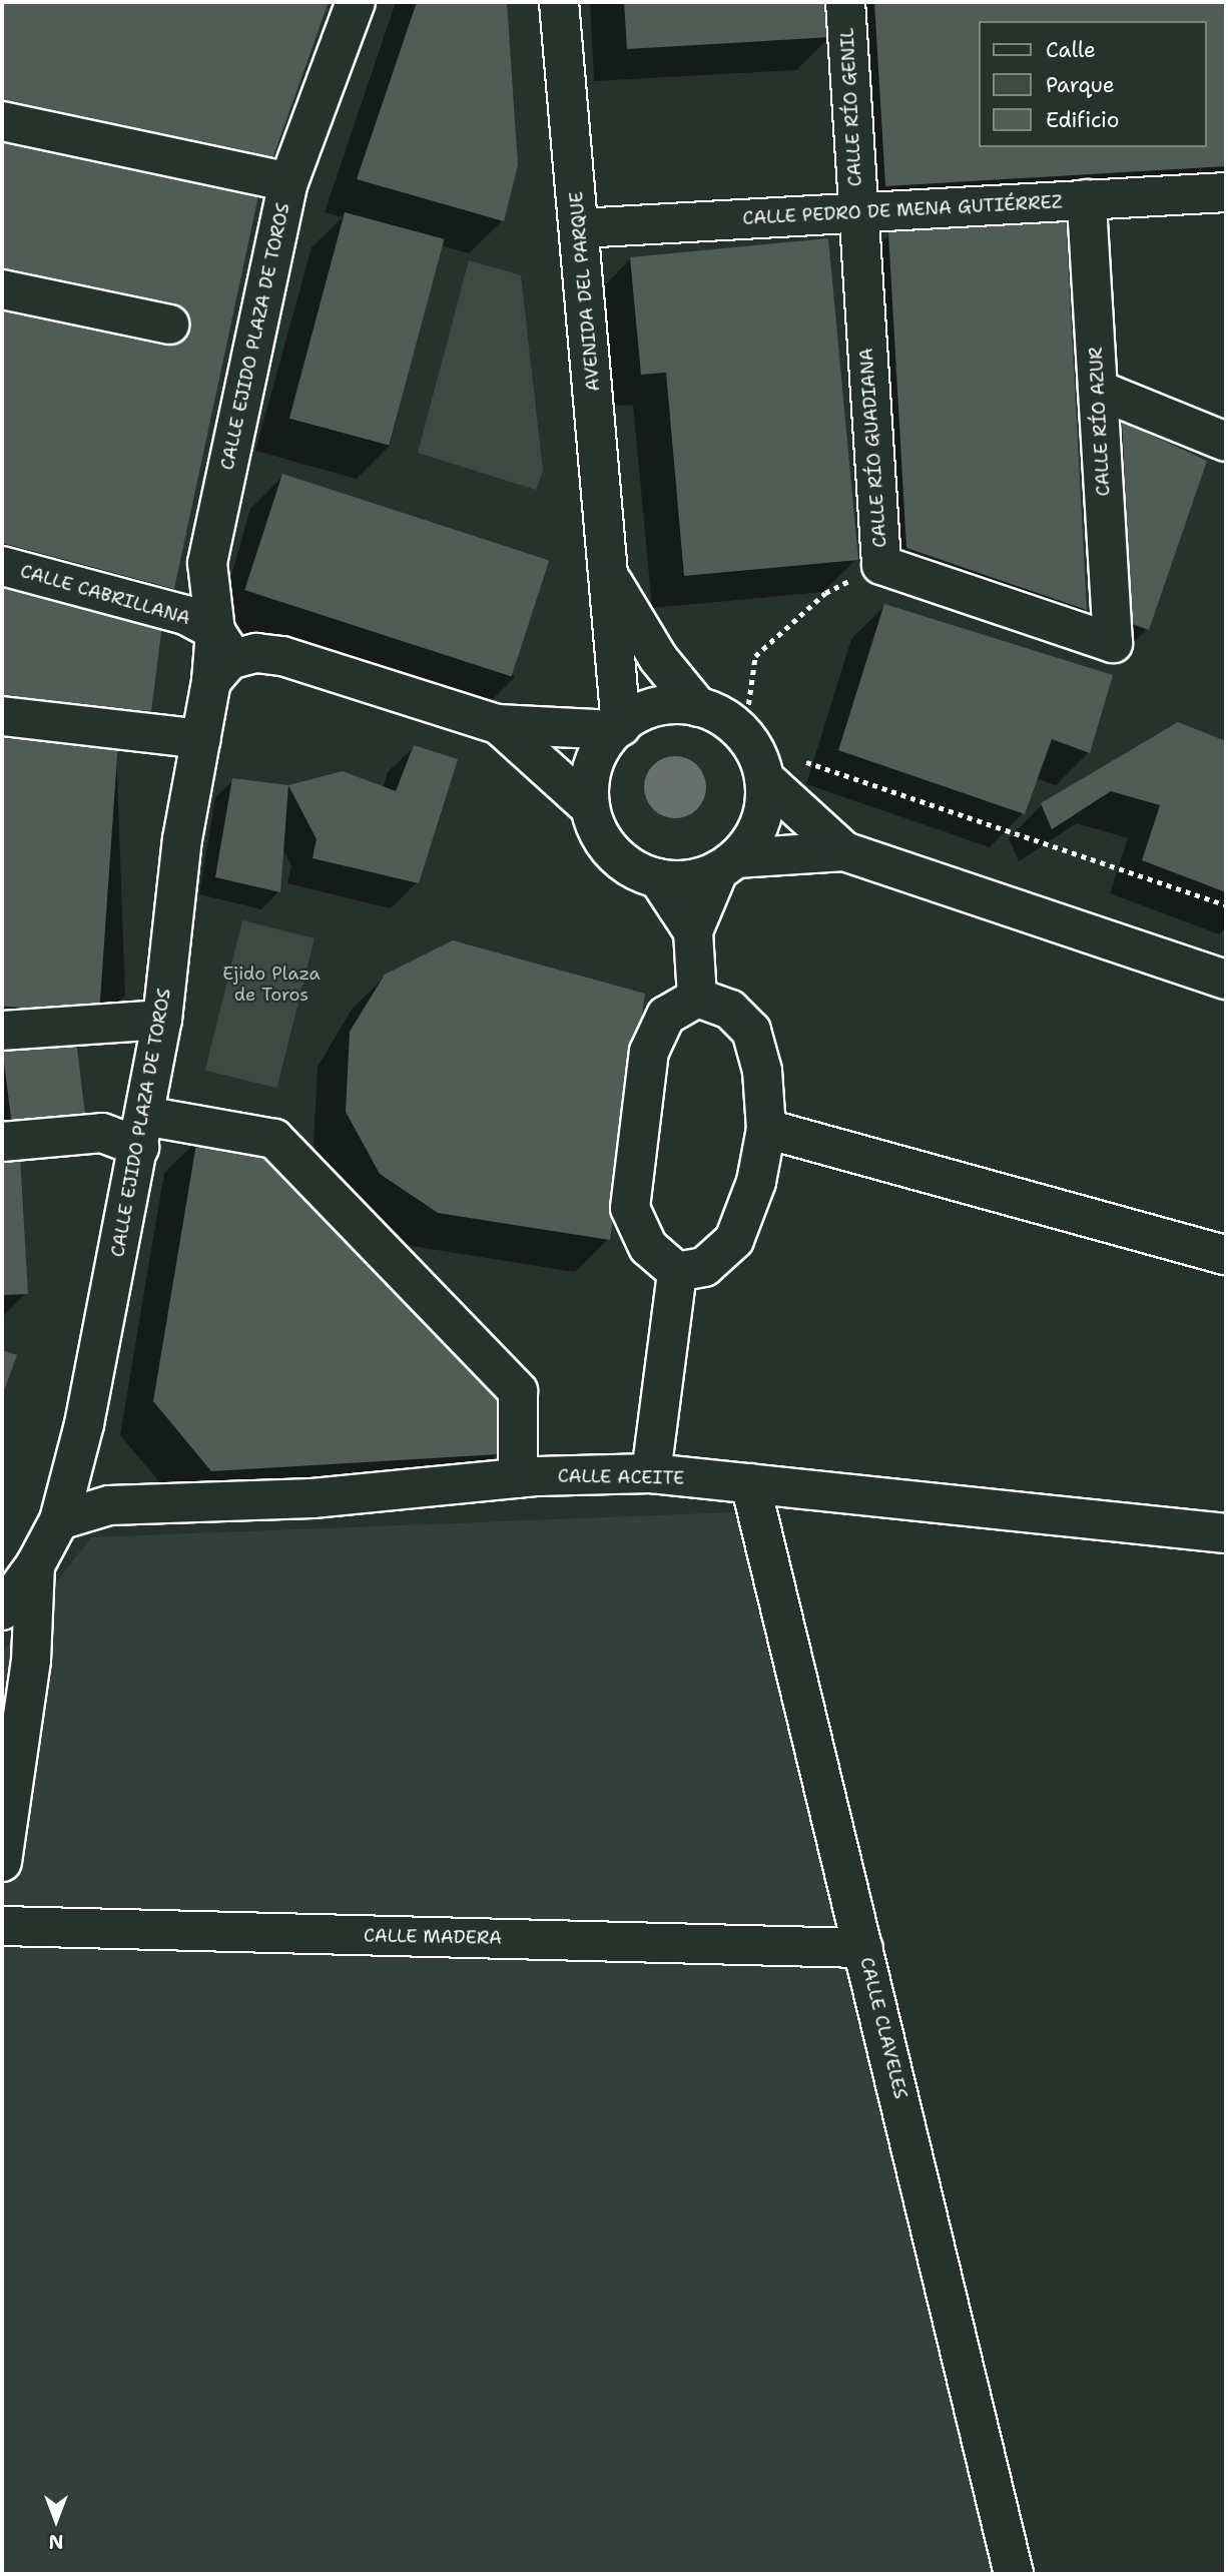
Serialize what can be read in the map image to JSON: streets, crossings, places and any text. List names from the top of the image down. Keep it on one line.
{"streets":{"street":["CALLE RÍO GENIL","CALLE PEDRO DE MENA GUTIÉRREZ","AVENIDA DEL PARQUE","CALLE EJIDO PLAZA DE TOROS","CALLE RÍO AZUR","CALLE RÍO GUADIANA","CALLE CABRILLANA","CALLE ACEITE","CALLE MADERA","CALLE CLAVELES"]},"crossings":[["CALLE RÍO GENIL","CALLE PEDRO DE MENA GUTIÉRREZ"],["CALLE RÍO GENIL","CALLE RÍO GUADIANA"],["CALLE PEDRO DE MENA GUTIÉRREZ","AVENIDA DEL PARQUE"],["CALLE PEDRO DE MENA GUTIÉRREZ","CALLE RÍO AZUR"],["CALLE PEDRO DE MENA GUTIÉRREZ","CALLE RÍO GUADIANA"],["CALLE EJIDO PLAZA DE TOROS","CALLE CABRILLANA"],["CALLE EJIDO PLAZA DE TOROS","CALLE ACEITE"],["CALLE RÍO AZUR","CALLE RÍO GUADIANA"],["CALLE ACEITE","CALLE CLAVELES"],["CALLE MADERA","CALLE CLAVELES"]],"parks":["Ejido Plaza de Toros"],"legend":["Calle","Parque","Edificio"],"north":"bottom"}
